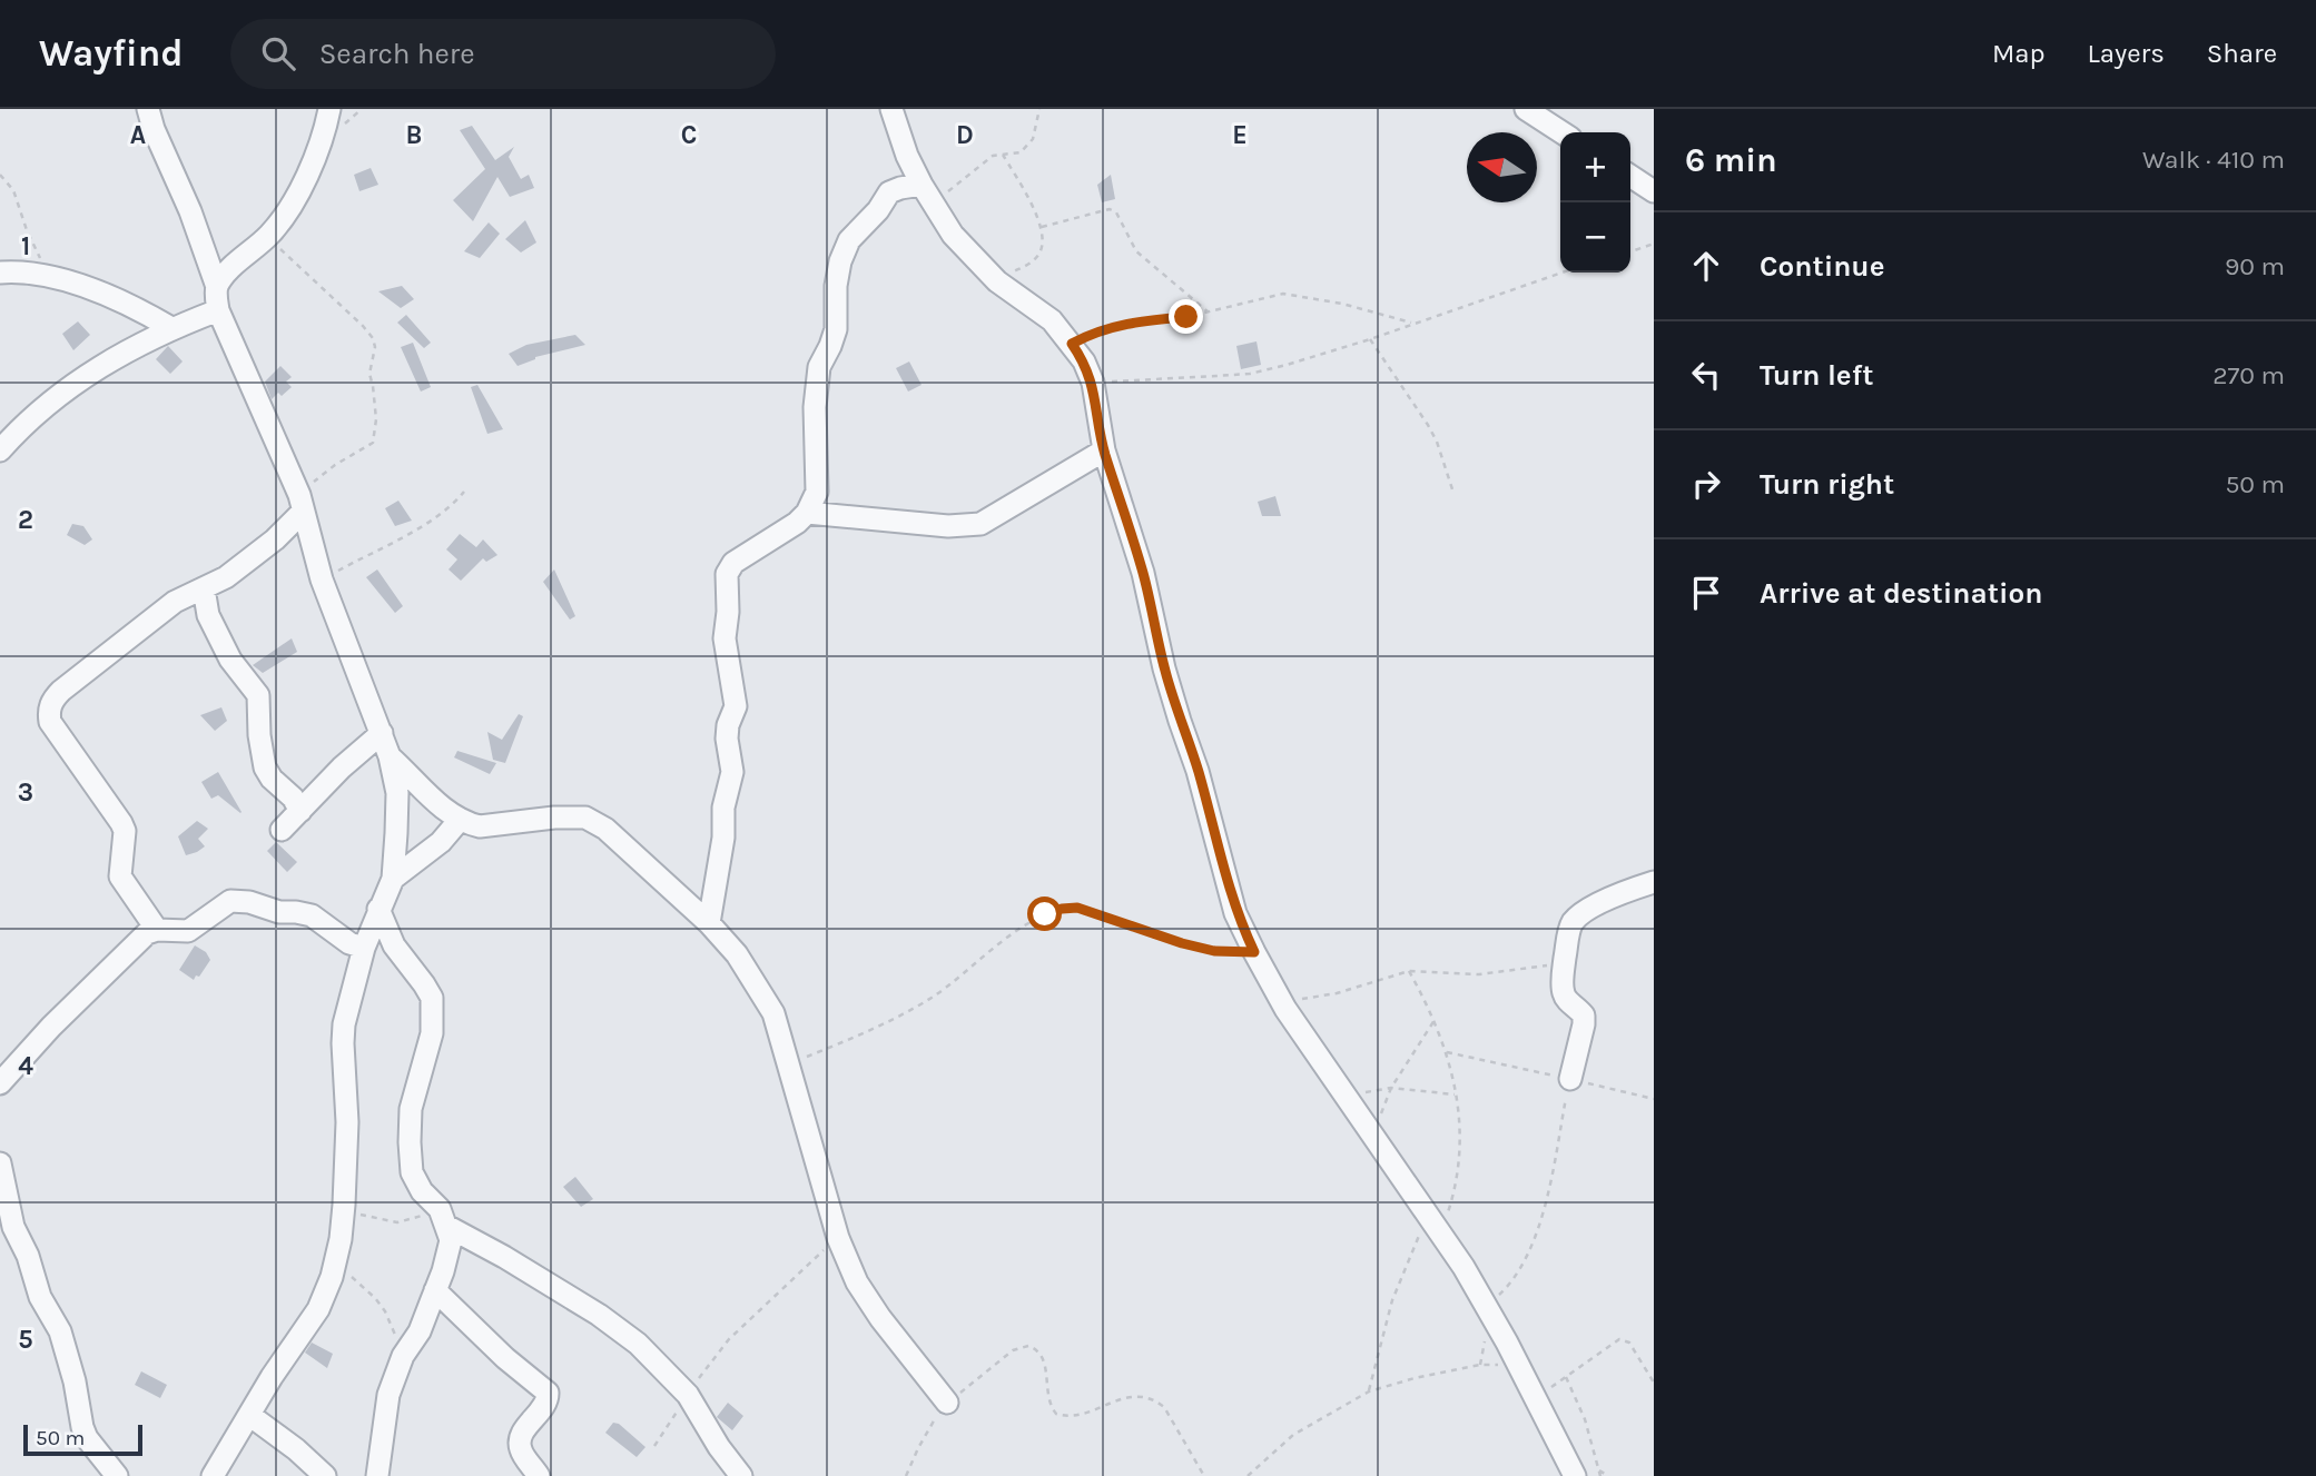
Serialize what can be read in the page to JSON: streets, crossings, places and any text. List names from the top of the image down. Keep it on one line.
{"scale_bar":"50 m","north":"left","page":{"header":"Wayfind","search":"Search here","nav":["Map","Layers","Share"],"heading":["6 min","Walk · 410 m"],"map_buttons":["+","−"],"list":[["Continue","90 m"],["Turn left","270 m"],["Turn right","50 m"],"Arrive at destination"],"scale":"50 m"},"grid":{"columns":["A","B","C","D","E"],"rows":["1","2","3","4","5"]}}
